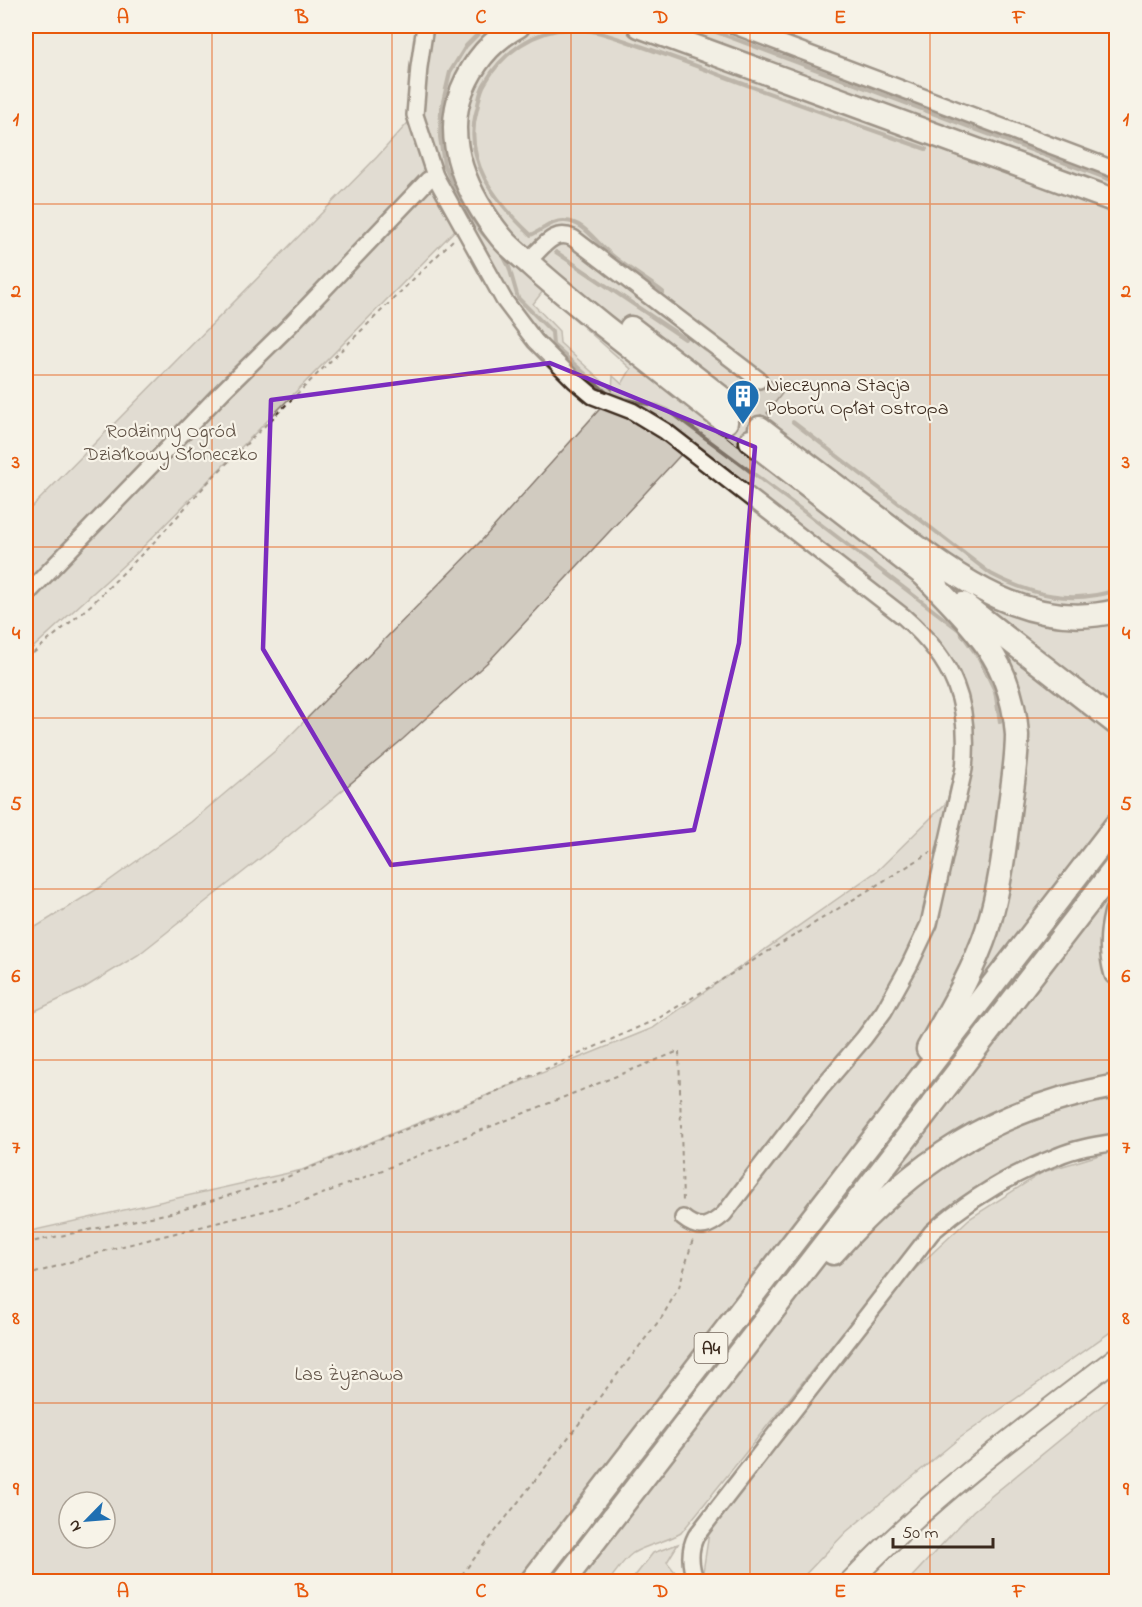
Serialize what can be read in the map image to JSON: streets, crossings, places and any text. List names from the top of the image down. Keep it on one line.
{"streets":{"highway":["A4"]},"parks":["Rodzinny Ogród Działkowy Słoneczko","Las Żyznawa"],"places":{"building":["Nieczynna Stacja Poboru Opłat Ostropa"]},"scale_bar":"50 m","north":"bottom left","grid":{"columns":["A","B","C","D","E","F"],"rows":["1","2","3","4","5","6","7","8","9"]}}
